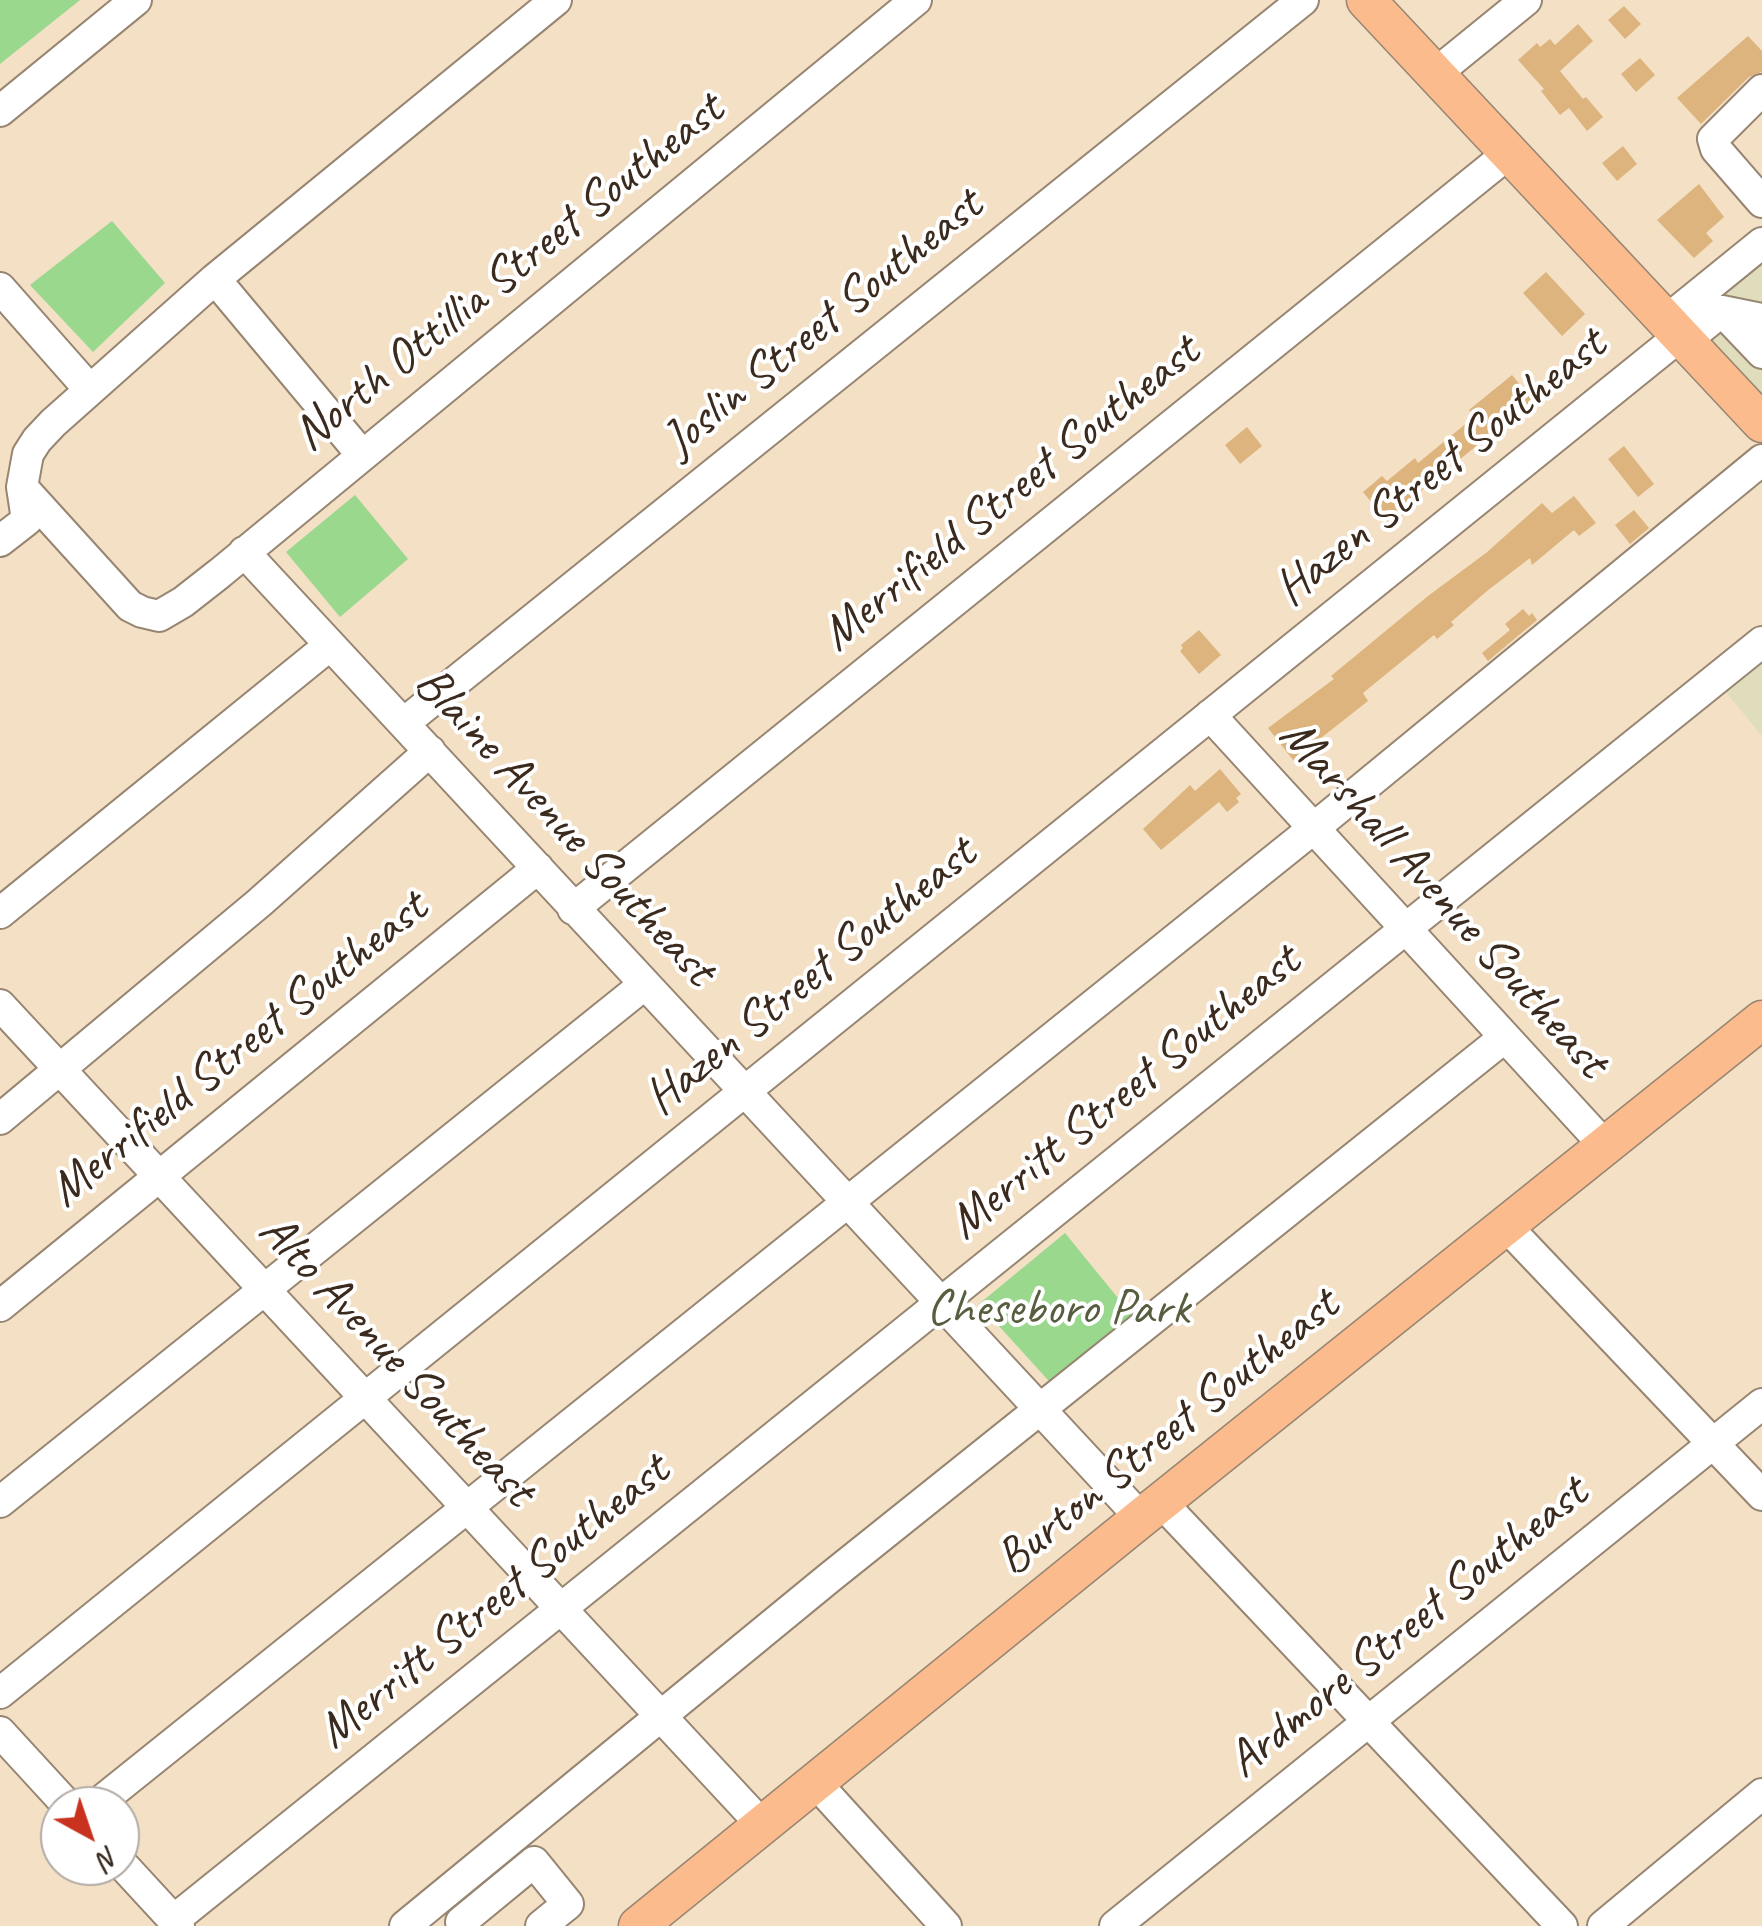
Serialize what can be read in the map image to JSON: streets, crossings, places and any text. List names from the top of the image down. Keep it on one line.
{"streets":{"main road":["Burton Street Southeast"],"street":["North Ottillia Street Southeast","Joslin Street Southeast","Hazen Street Southeast","Merrifield Street Southeast","Blaine Avenue Southeast","Marshall Avenue Southeast","Merritt Street Southeast","Alto Avenue Southeast","Ardmore Street Southeast"]},"crossings":[["North Ottillia Street Southeast","Blaine Avenue Southeast"],["Joslin Street Southeast","Blaine Avenue Southeast"],["Hazen Street Southeast","Blaine Avenue Southeast"],["Hazen Street Southeast","Marshall Avenue Southeast"],["Hazen Street Southeast","Alto Avenue Southeast"],["Merrifield Street Southeast","Blaine Avenue Southeast"],["Merrifield Street Southeast","Alto Avenue Southeast"],["Blaine Avenue Southeast","Merritt Street Southeast"],["Blaine Avenue Southeast","Burton Street Southeast"],["Blaine Avenue Southeast","Ardmore Street Southeast"],["Marshall Avenue Southeast","Merritt Street Southeast"],["Marshall Avenue Southeast","Burton Street Southeast"],["Merritt Street Southeast","Alto Avenue Southeast"],["Alto Avenue Southeast","Burton Street Southeast"]],"parks":["Cheseboro Park"],"north":"bottom right"}
